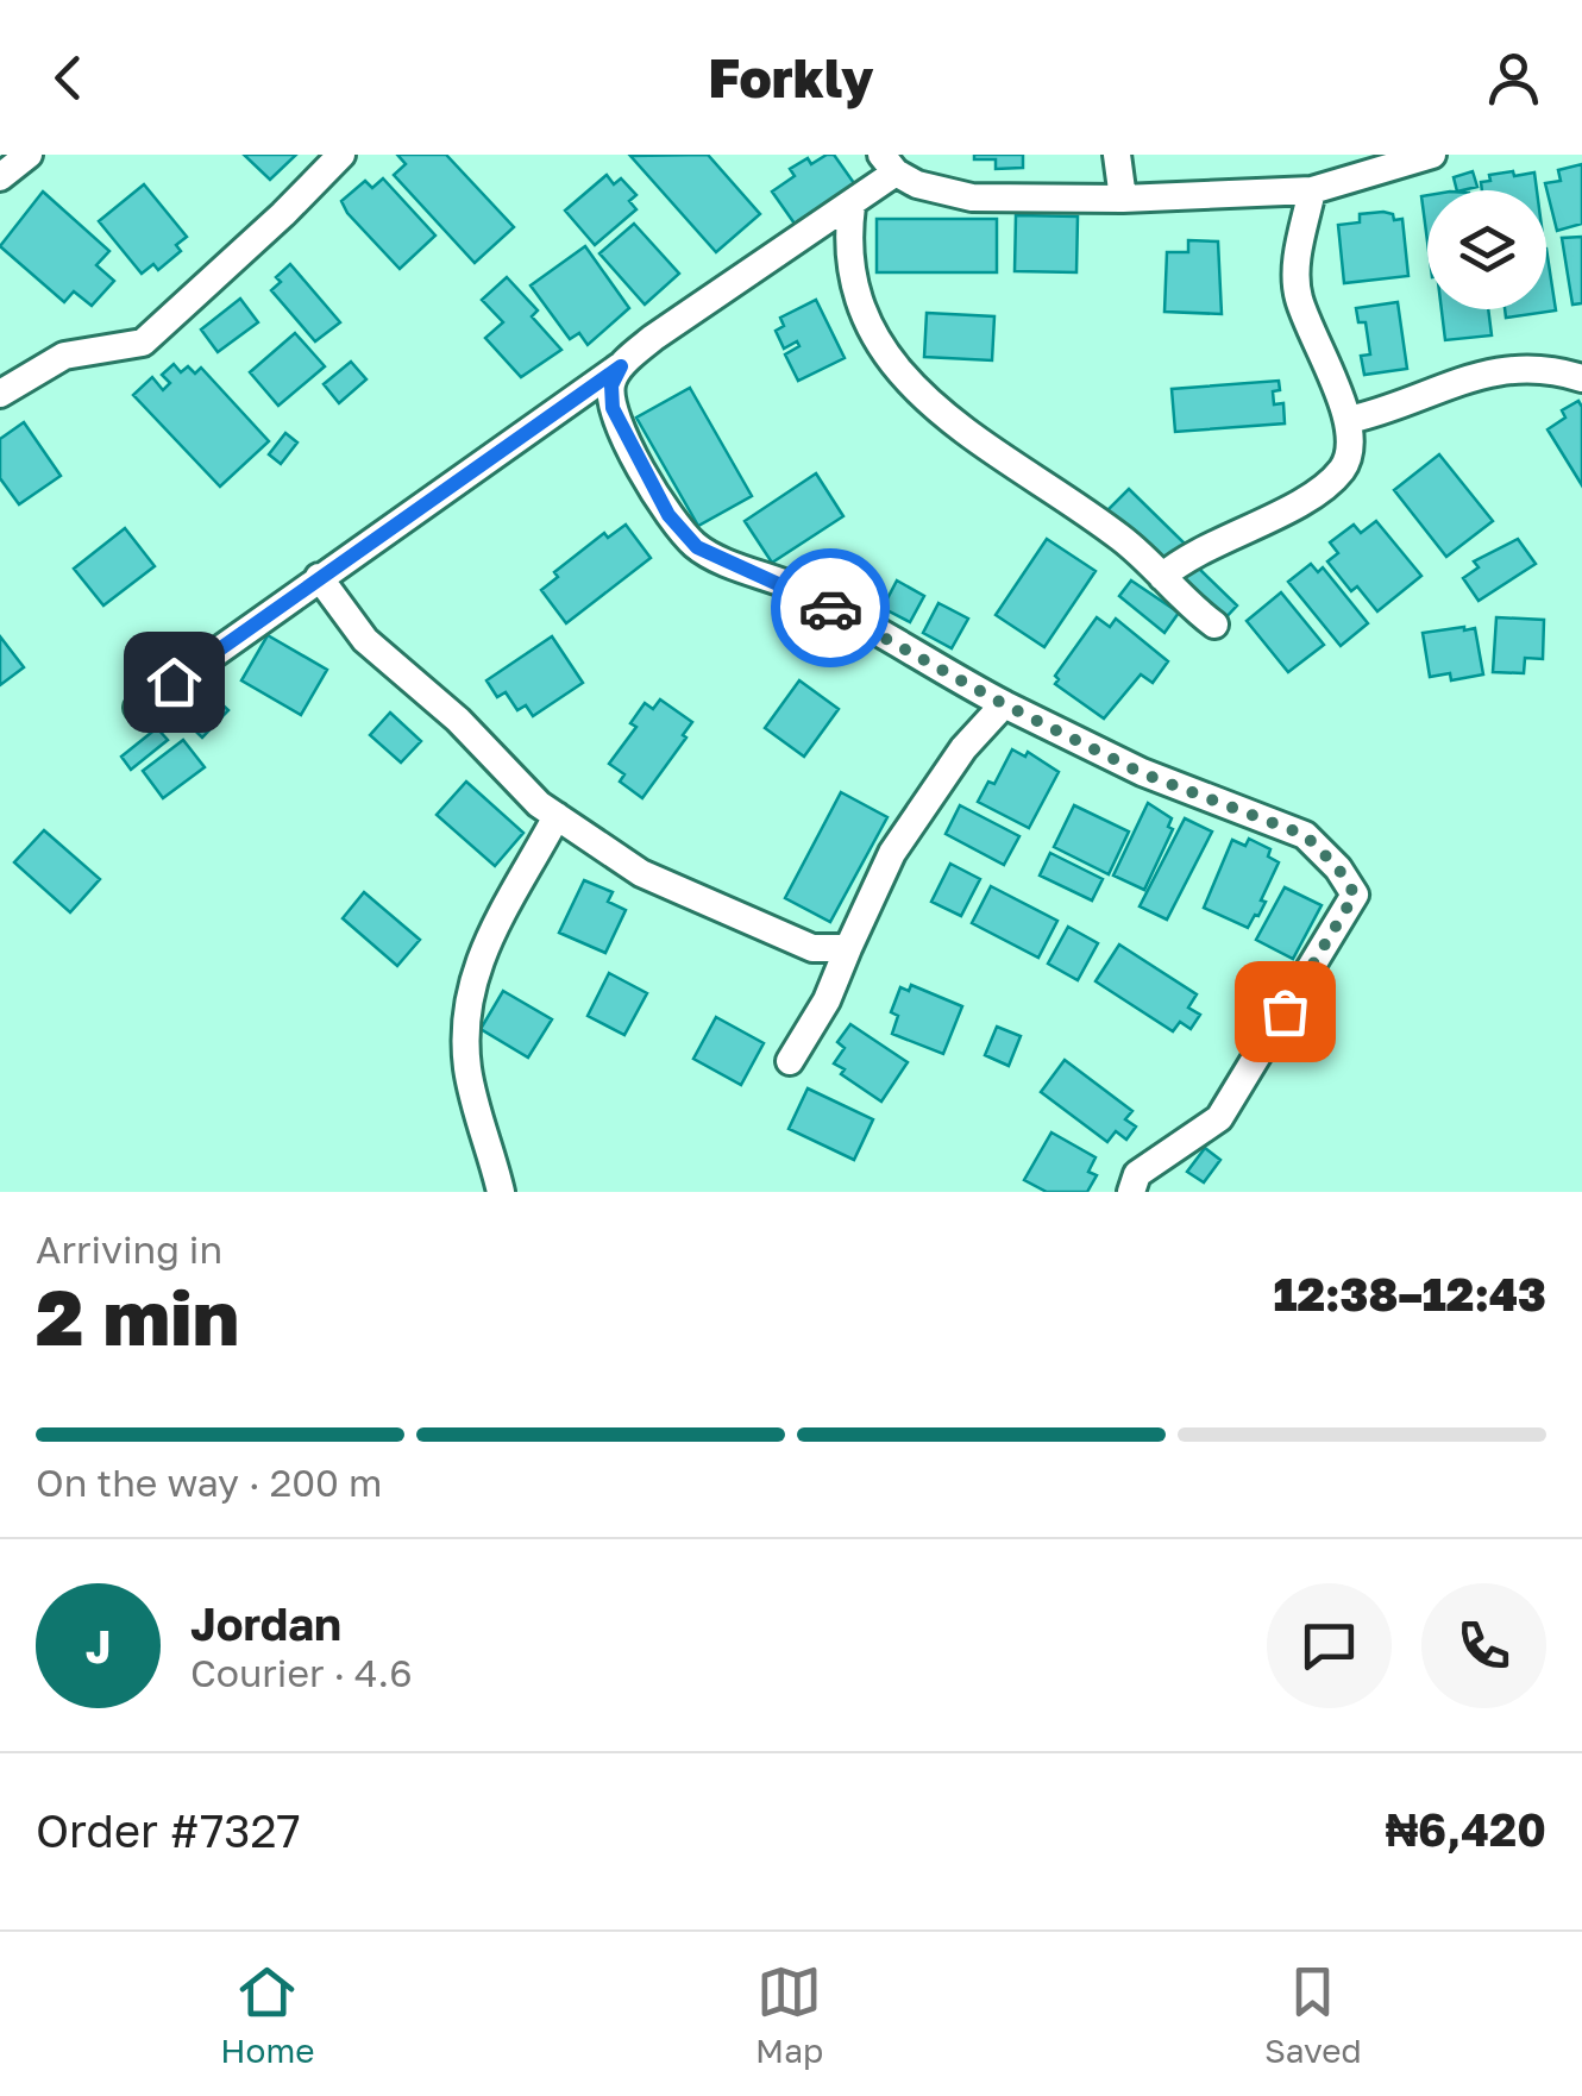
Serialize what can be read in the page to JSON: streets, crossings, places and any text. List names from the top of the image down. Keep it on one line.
{"page":{"header":"Forkly","heading":["2 min","Arriving in","12:38–12:43"],"panel":["Jordan","Courier · 4.6","Order #7327","₦6,420"],"bar":"On the way · 200 m","round":"J","tabs":["Home","Map","Saved"]}}
